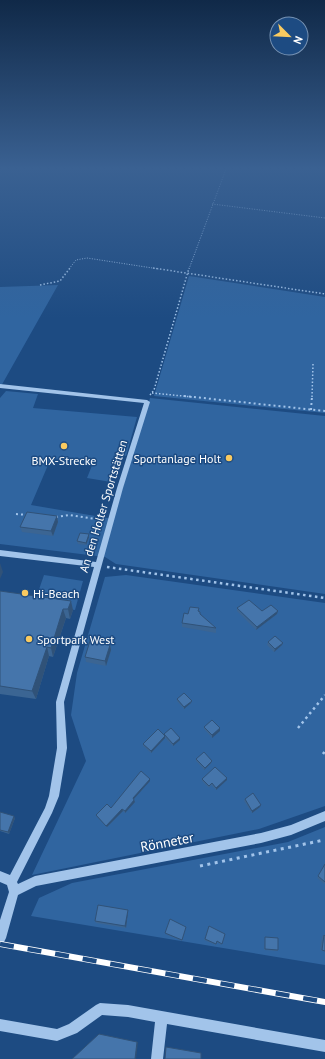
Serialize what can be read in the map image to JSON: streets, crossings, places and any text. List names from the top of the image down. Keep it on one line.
{"streets":{"street":["An den Holter Sportstätten","Rönneter"]},"crossings":[["An den Holter Sportstätten","Rönneter"]],"places":["BMX-Strecke","Sportanlage Holt","Hi-Beach","Sportpark West"],"north":"bottom right"}
